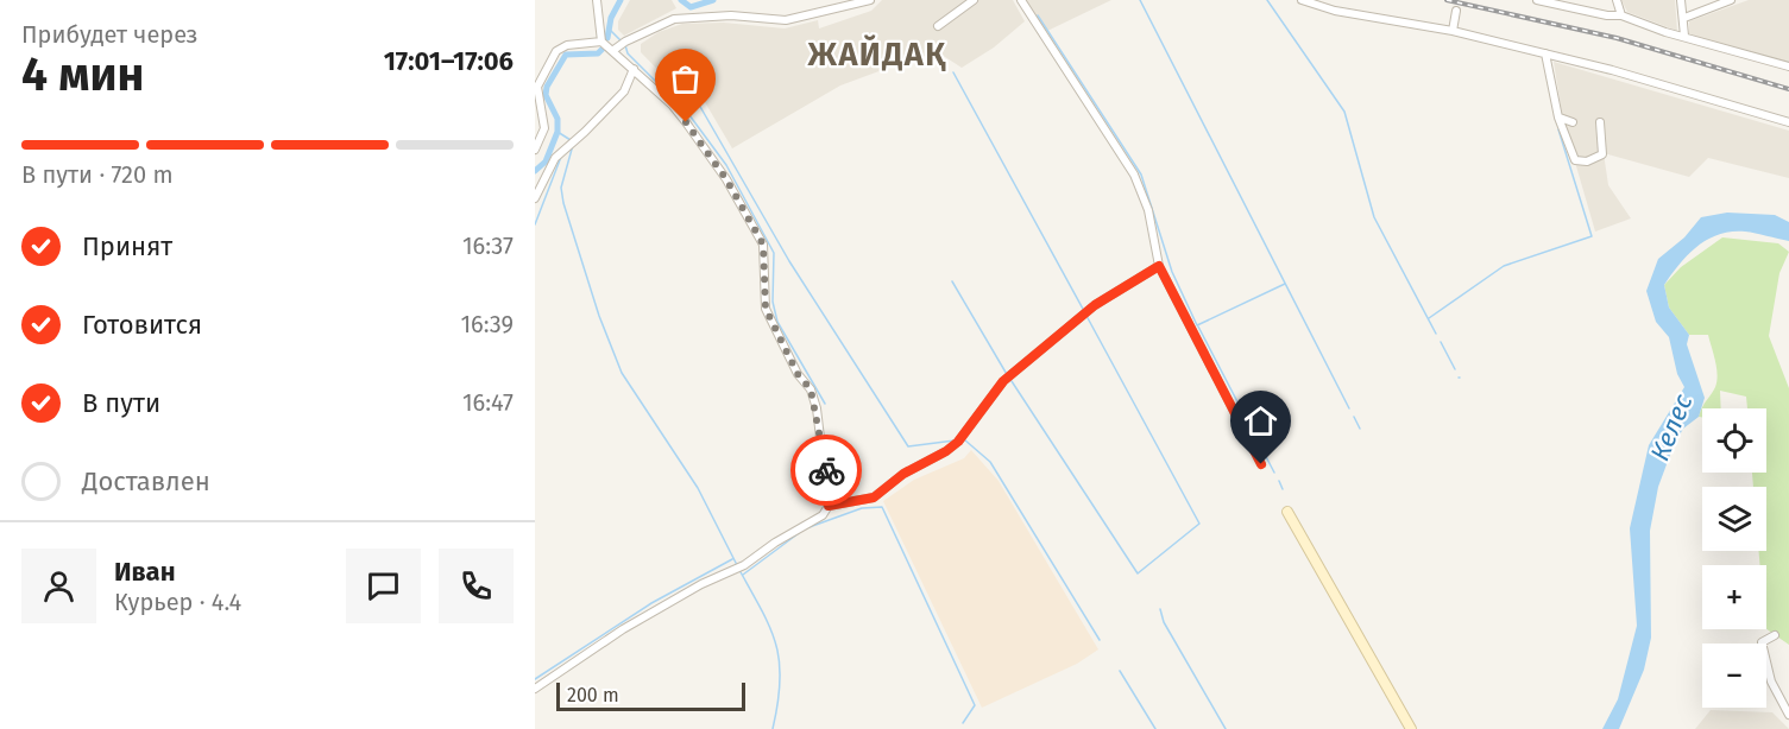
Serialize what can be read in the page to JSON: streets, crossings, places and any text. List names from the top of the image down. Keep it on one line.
{"districts":["ЖАЙДАҚ"],"water":["Келес"],"scale_bar":"200 m","page":{"heading":["4 мин","Прибудет через","17:01–17:06"],"panel":["Иван","Курьер · 4.4"],"bar":"В пути · 720 m","list":[["Принят","16:37"],["Готовится","16:39"],["В пути","16:47"],"Доставлен"],"map_buttons":["+","−"],"scale":"200 m"}}
